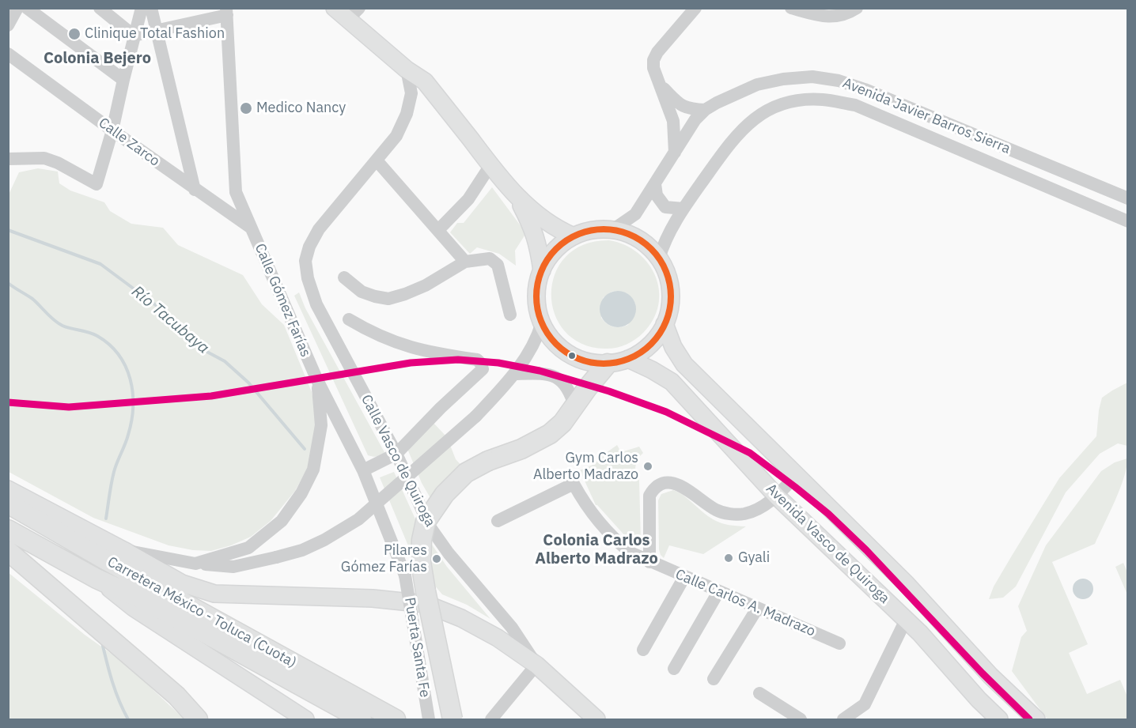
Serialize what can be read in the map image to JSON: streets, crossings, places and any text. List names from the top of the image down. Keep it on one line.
{"streets":{"highway":["Carretera México - Toluca (Cuota)"],"main road":["Avenida Vasco de Quiroga"],"street":["Avenida Javier Barros Sierra","Calle Zarco","Calle Gómez Farías","Calle Vasco de Quiroga","Calle Carlos A. Madrazo","Puerta Santa Fe"]},"crossings":[["Avenida Javier Barros Sierra","Avenida Vasco de Quiroga"],["Calle Zarco","Calle Gómez Farías"],["Calle Gómez Farías","Puerta Santa Fe"]],"districts":["Colonia Bejero","Colonia Carlos Alberto Madrazo"],"water":["Río Tacubaya"],"places":["Clinique Total Fashion","Medico Nancy","Gym Carlos Alberto Madrazo","Gyali","Pilares Gómez Farías"]}
